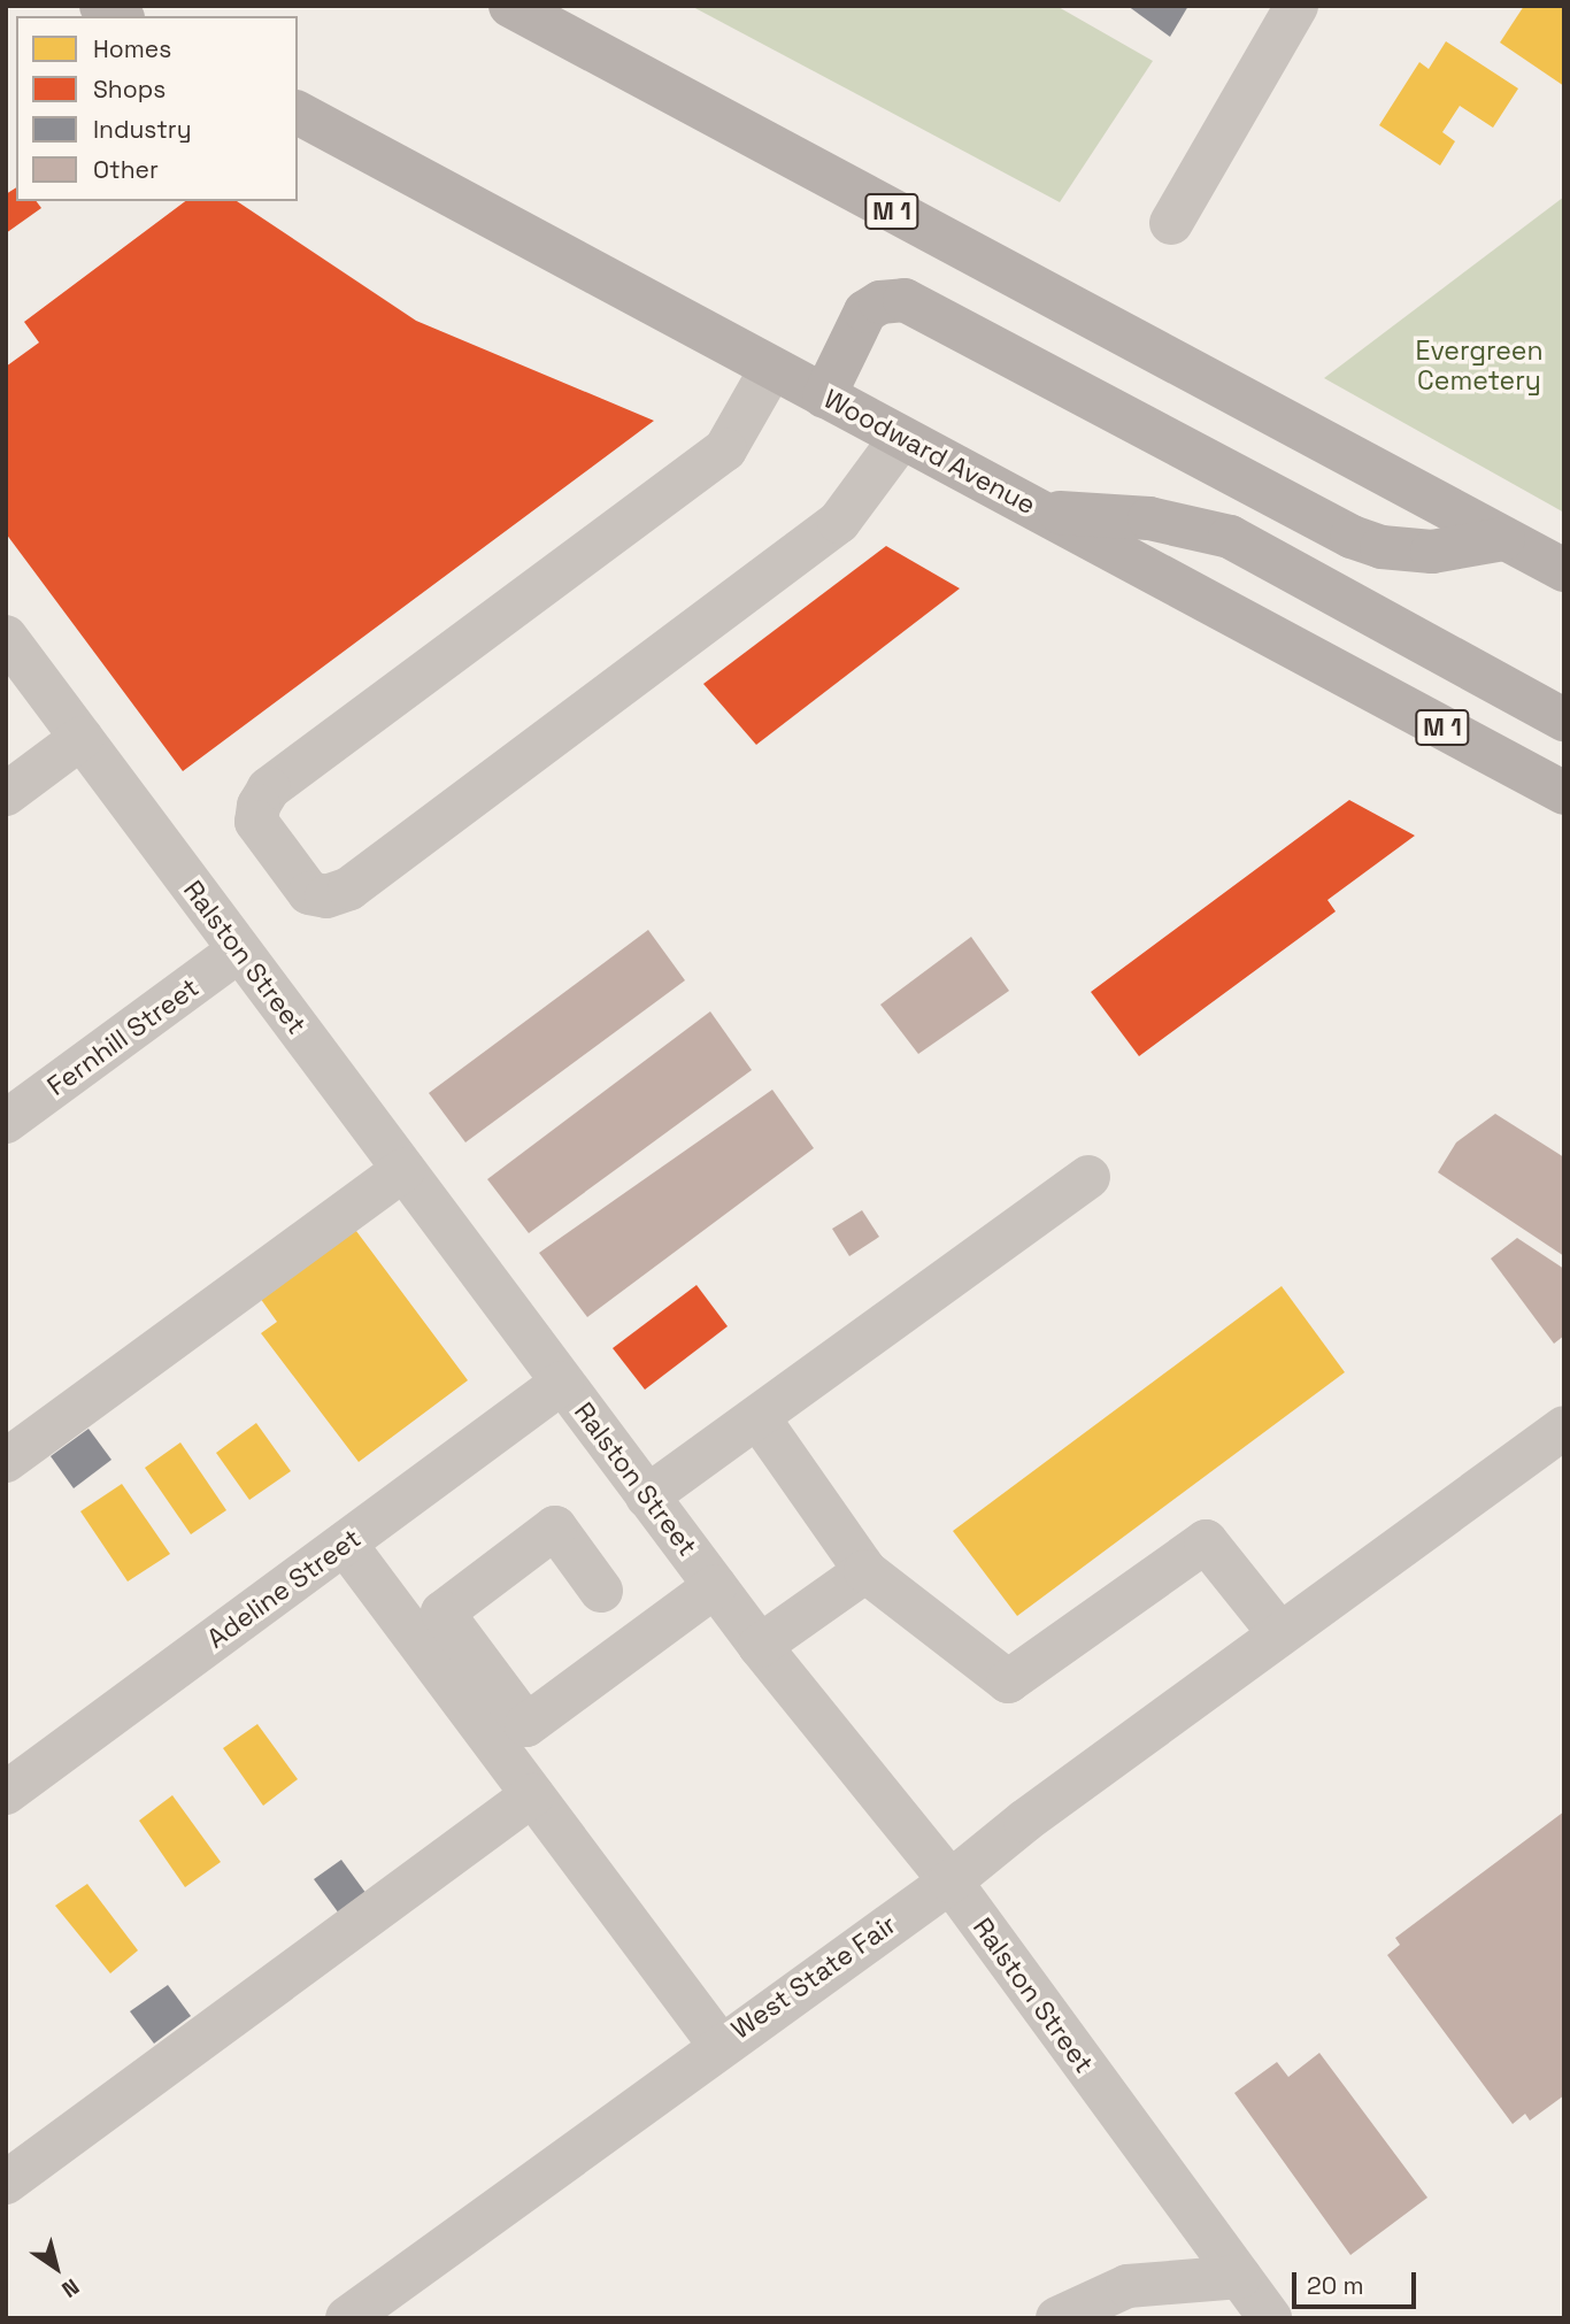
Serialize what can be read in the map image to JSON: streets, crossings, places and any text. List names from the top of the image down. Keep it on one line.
{"streets":{"main road":["M 1","Woodward Avenue"],"street":["Ralston Street","Fernhill Street","Adeline Street","West State Fair"]},"crossings":[["Ralston Street","Fernhill Street"],["Ralston Street","Adeline Street"],["Ralston Street","West State Fair"]],"parks":["Evergreen Cemetery"],"legend":["Homes","Shops","Industry","Other"],"scale_bar":"20 m","north":"bottom right"}
